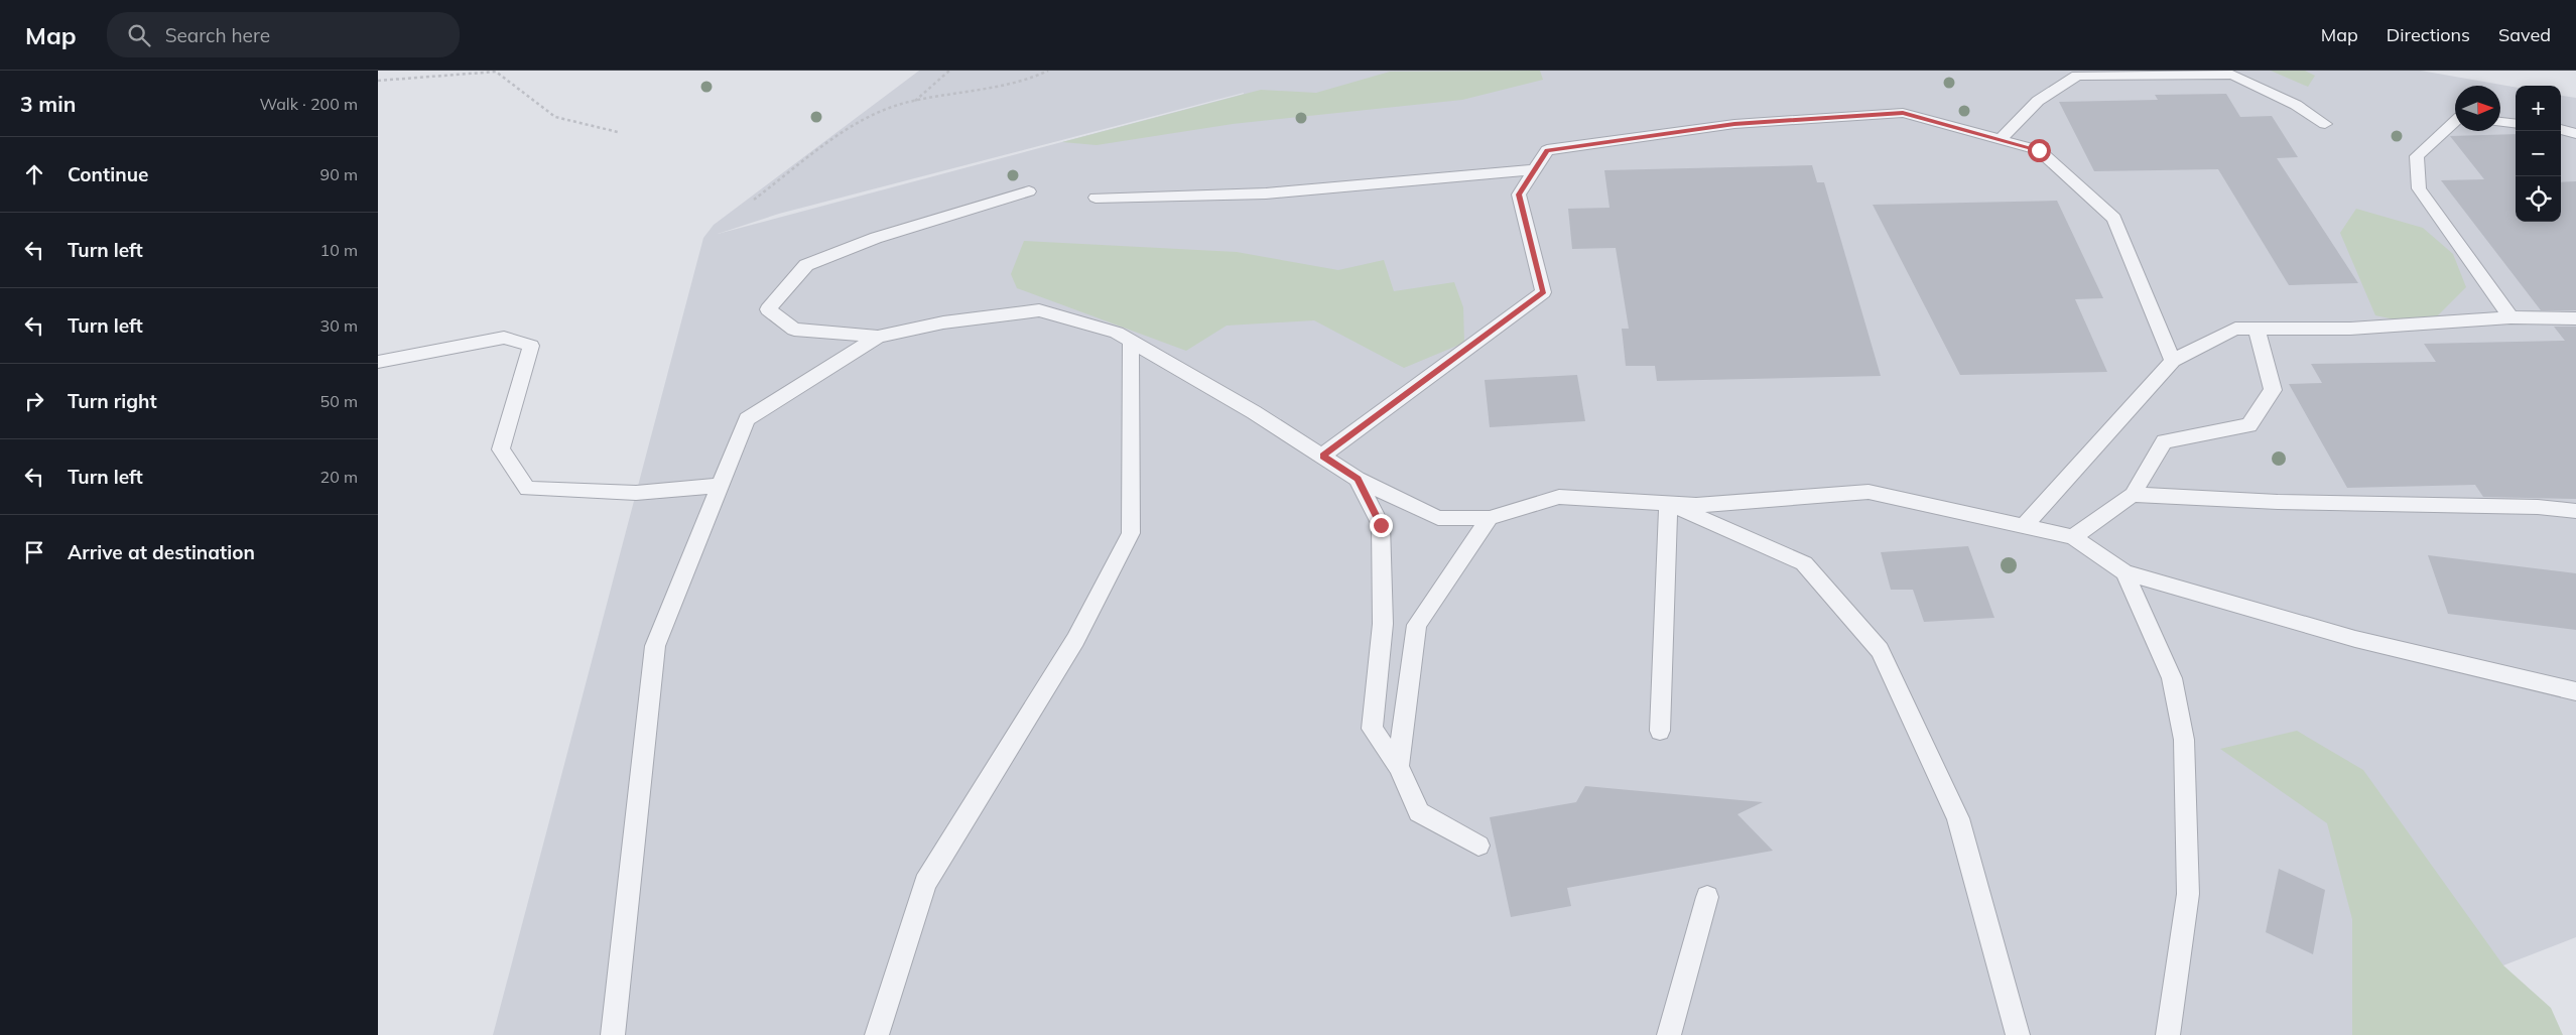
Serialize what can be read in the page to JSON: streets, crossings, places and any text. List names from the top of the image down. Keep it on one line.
{"north":"right","page":{"header":"Map","search":"Search here","nav":["Map","Directions","Saved"],"heading":["3 min","Walk · 200 m"],"map_buttons":["+","−"],"list":[["Continue","90 m"],["Turn left","10 m"],["Turn left","30 m"],["Turn right","50 m"],["Turn left","20 m"],"Arrive at destination"]}}
